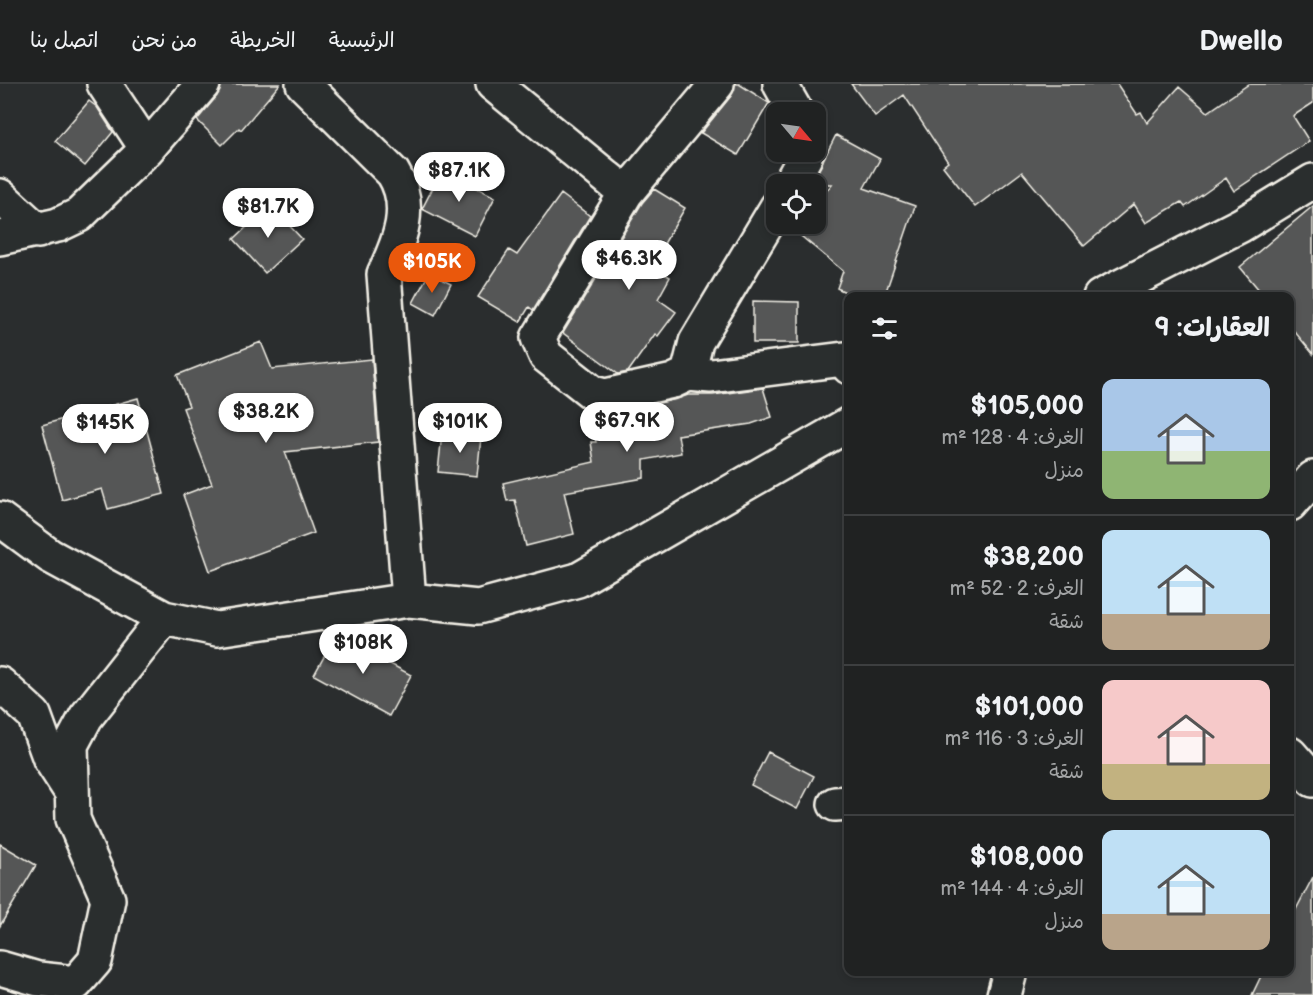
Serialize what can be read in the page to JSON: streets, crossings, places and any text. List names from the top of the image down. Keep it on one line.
{"north":"bottom right","page":{"header":"Dwello","nav":["الرئيسية","الخريطة","من نحن","اتصل بنا"],"price":["$87.1K","$81.7K","$46.3K","$105K","$38.2K","$67.9K","$101K","$145K","$108K"],"heading":"العقارات: 9","list":[{"name":"$105,000","note":"الغرف: 4 · 128 m² · منزل"},{"name":"$38,200","note":"الغرف: 2 · 52 m² · شقة"},{"name":"$101,000","note":"الغرف: 3 · 116 m² · شقة"},{"name":"$108,000","note":"الغرف: 4 · 144 m² · منزل"}]}}
